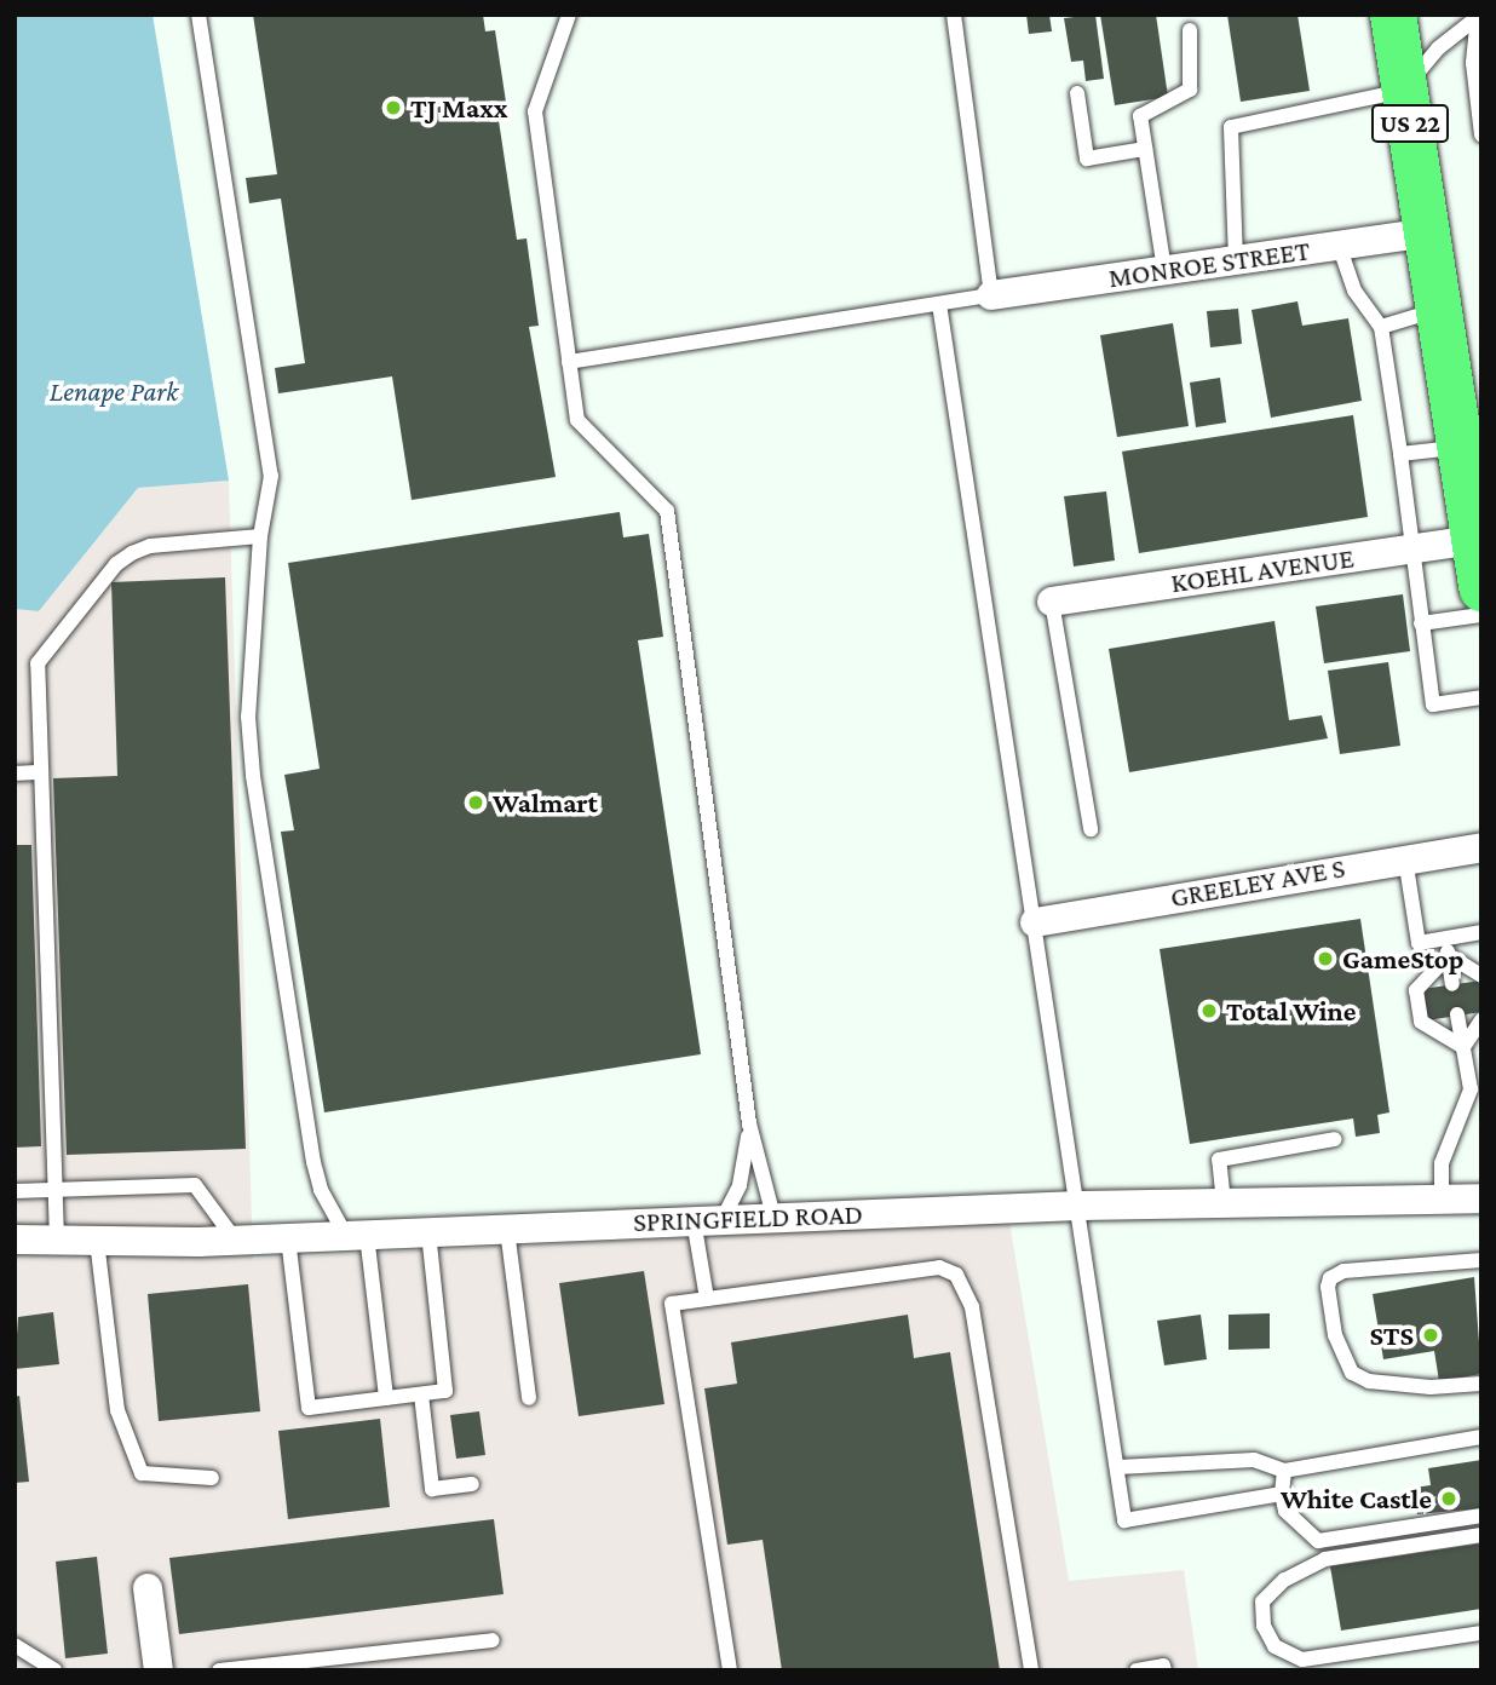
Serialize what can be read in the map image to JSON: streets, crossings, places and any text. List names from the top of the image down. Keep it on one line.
{"streets":{"highway":["US 22"],"street":["MONROE STREET","KOEHL AVENUE","GREELEY AVE S","SPRINGFIELD ROAD"]},"crossings":[["US 22","MONROE STREET"],["US 22","KOEHL AVENUE"]],"parks":["Lenape Park"],"places":["TJ Maxx","Walmart","GameStop","Total Wine","STS","White Castle"]}
